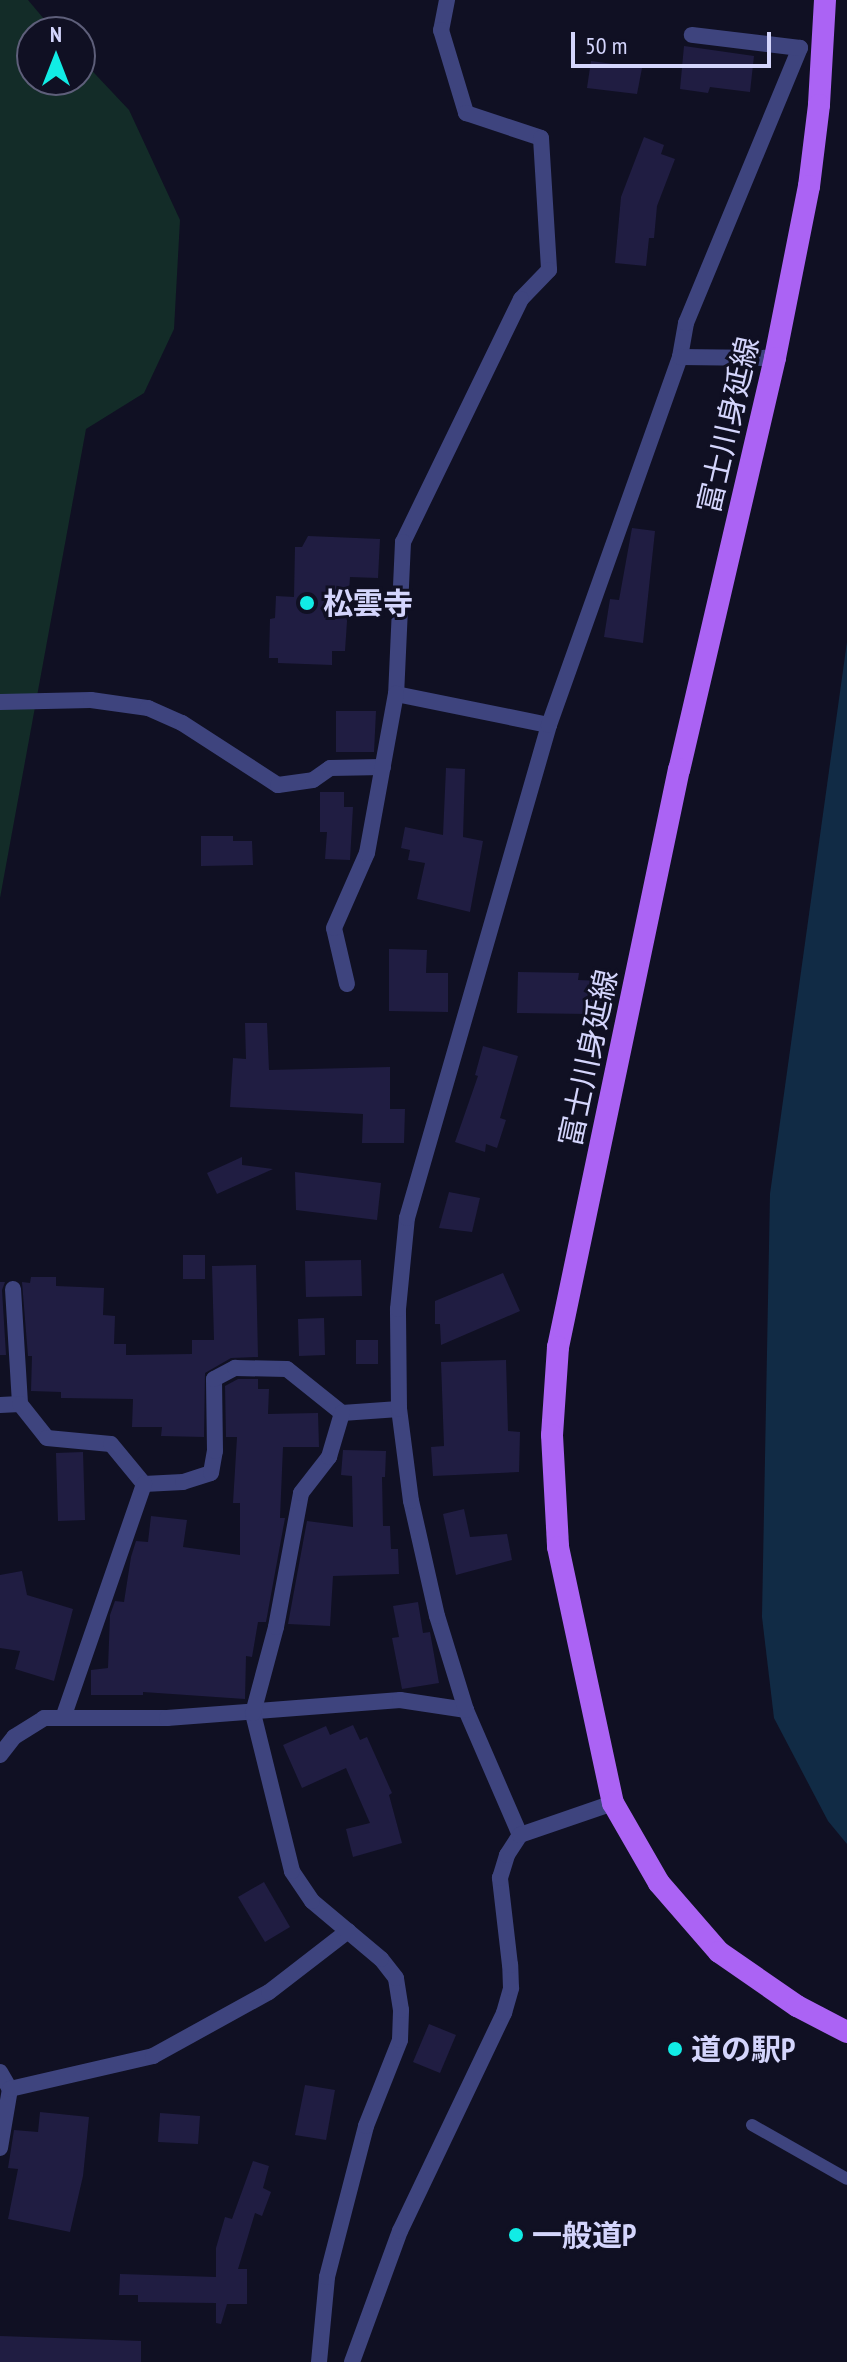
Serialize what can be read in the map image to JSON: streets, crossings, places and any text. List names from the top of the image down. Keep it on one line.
{"streets":{"main road":["富士川身延線"]},"places":["松雲寺","道の駅P","一般道P"],"scale_bar":"50 m","north":"top"}
